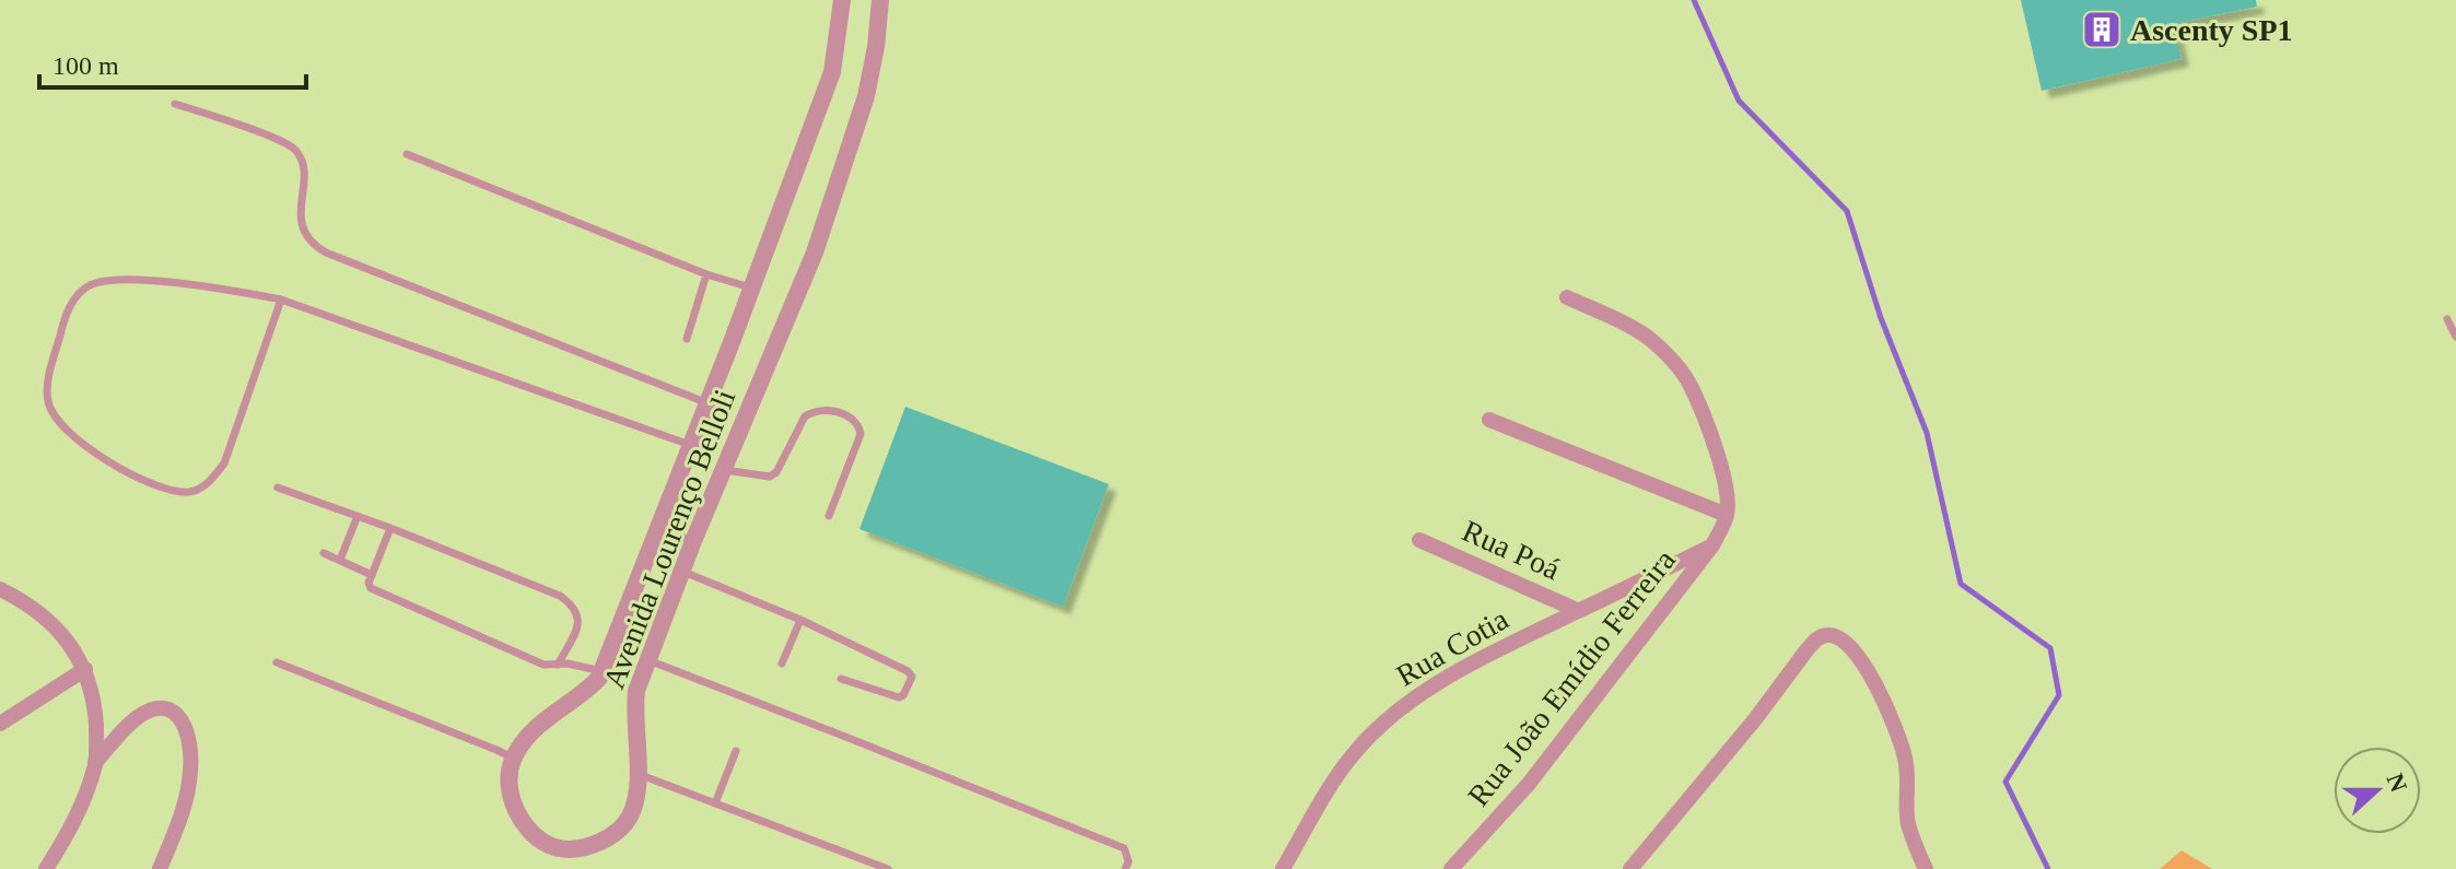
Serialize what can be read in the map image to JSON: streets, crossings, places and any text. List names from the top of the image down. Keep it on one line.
{"streets":{"street":["Avenida Lourenço Belloli","Rua Poá","Rua Cotia","Rua João Emídio Ferreira"]},"crossings":[["Rua Poá","Rua Cotia"],["Rua Cotia","Rua João Emídio Ferreira"]],"places":{"building":["Ascenty SP1"]},"scale_bar":"100 m","north":"right"}
